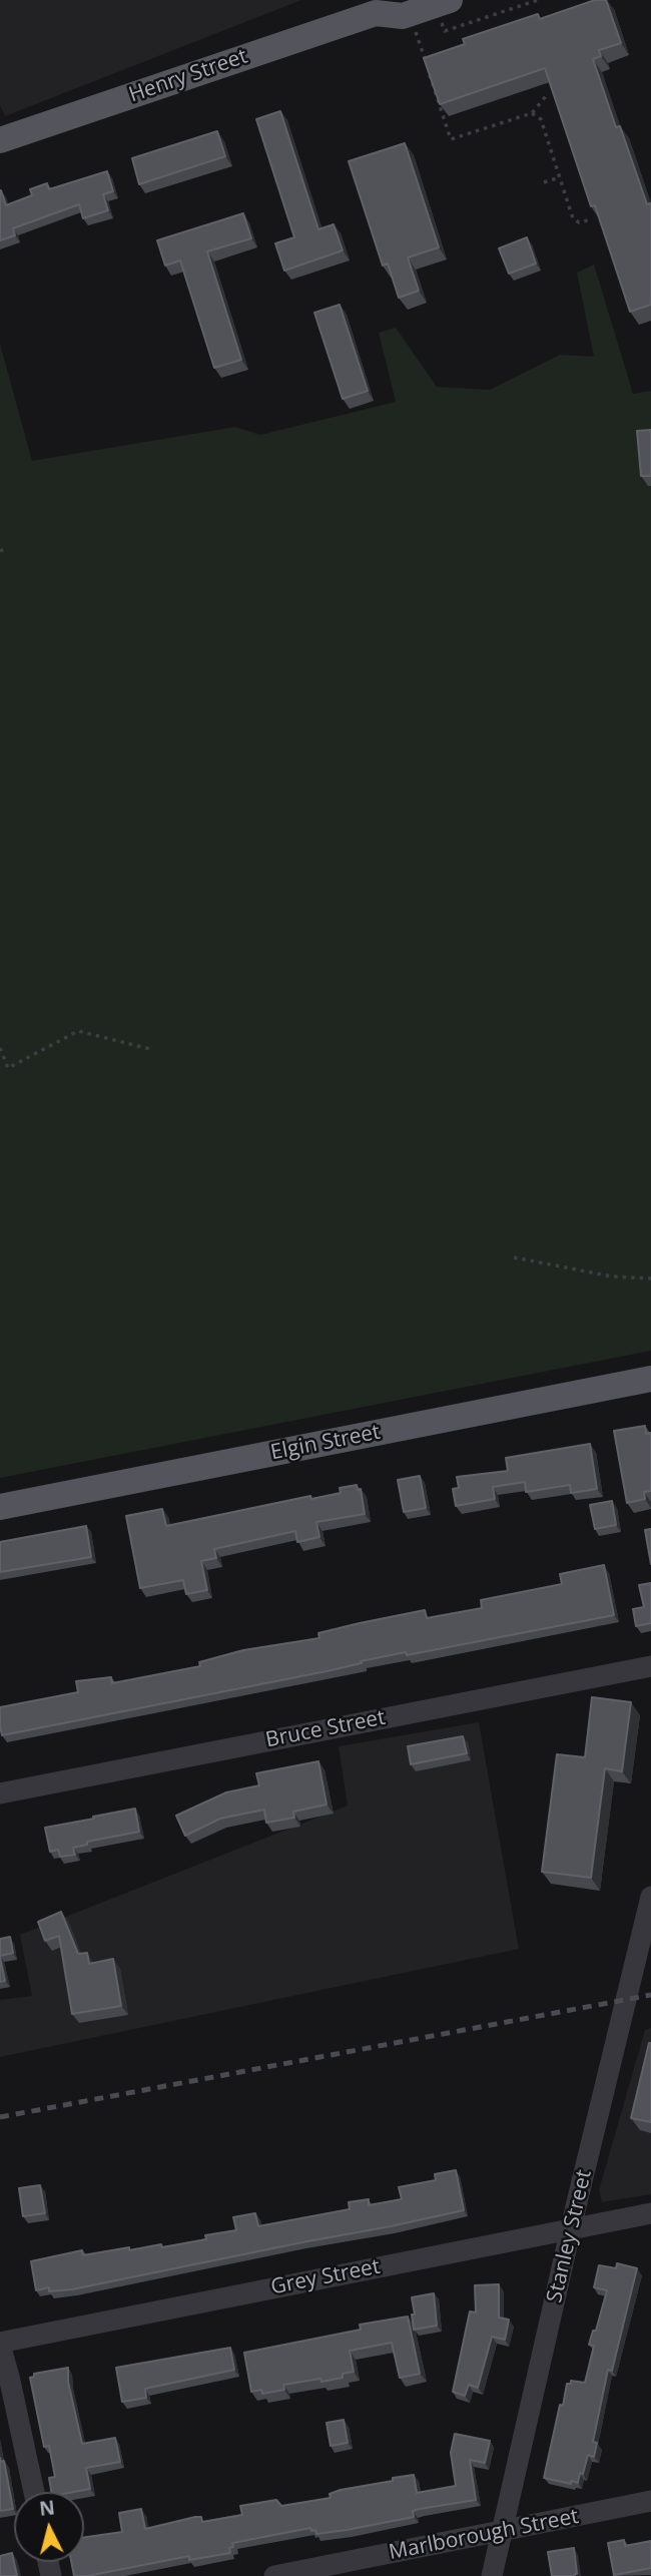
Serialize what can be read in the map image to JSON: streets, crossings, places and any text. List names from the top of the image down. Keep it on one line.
{"streets":{"main road":["Henry Street","Elgin Street"],"street":["Bruce Street","Stanley Street","Grey Street","Marlborough Street"]},"crossings":[["Stanley Street","Grey Street"],["Stanley Street","Marlborough Street"]],"north":"top"}
